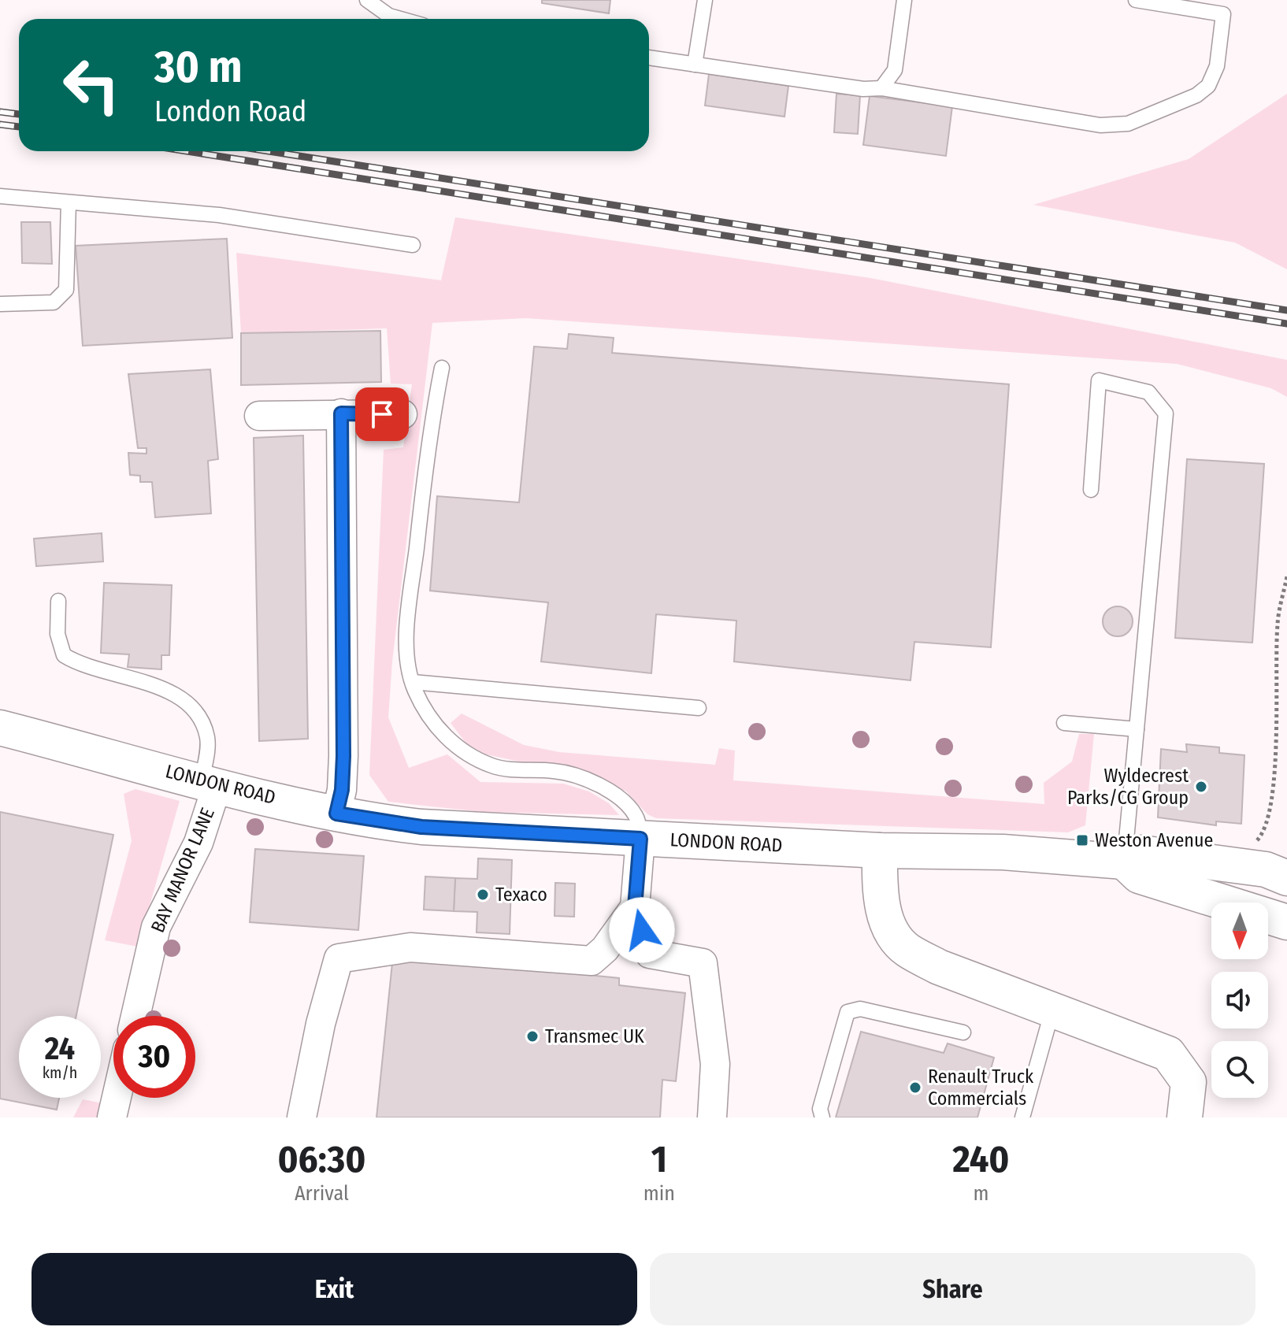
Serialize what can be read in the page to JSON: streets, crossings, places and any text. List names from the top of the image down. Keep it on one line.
{"streets":{"street":["LONDON ROAD","BAY MANOR LANE"]},"crossings":[["LONDON ROAD","BAY MANOR LANE"]],"places":{"other":["Wyldecrest Parks/CG Group","Texaco","Transmec UK","Renault Truck Commercials"],"transit":["Weston Avenue"]},"north":"bottom","page":{"turn":["30 m","London Road"],"speed":"24 km/h","limit":"30","eta":["06:30","Arrival","1","min","240","m"],"buttons":["Exit","Share"]}}
